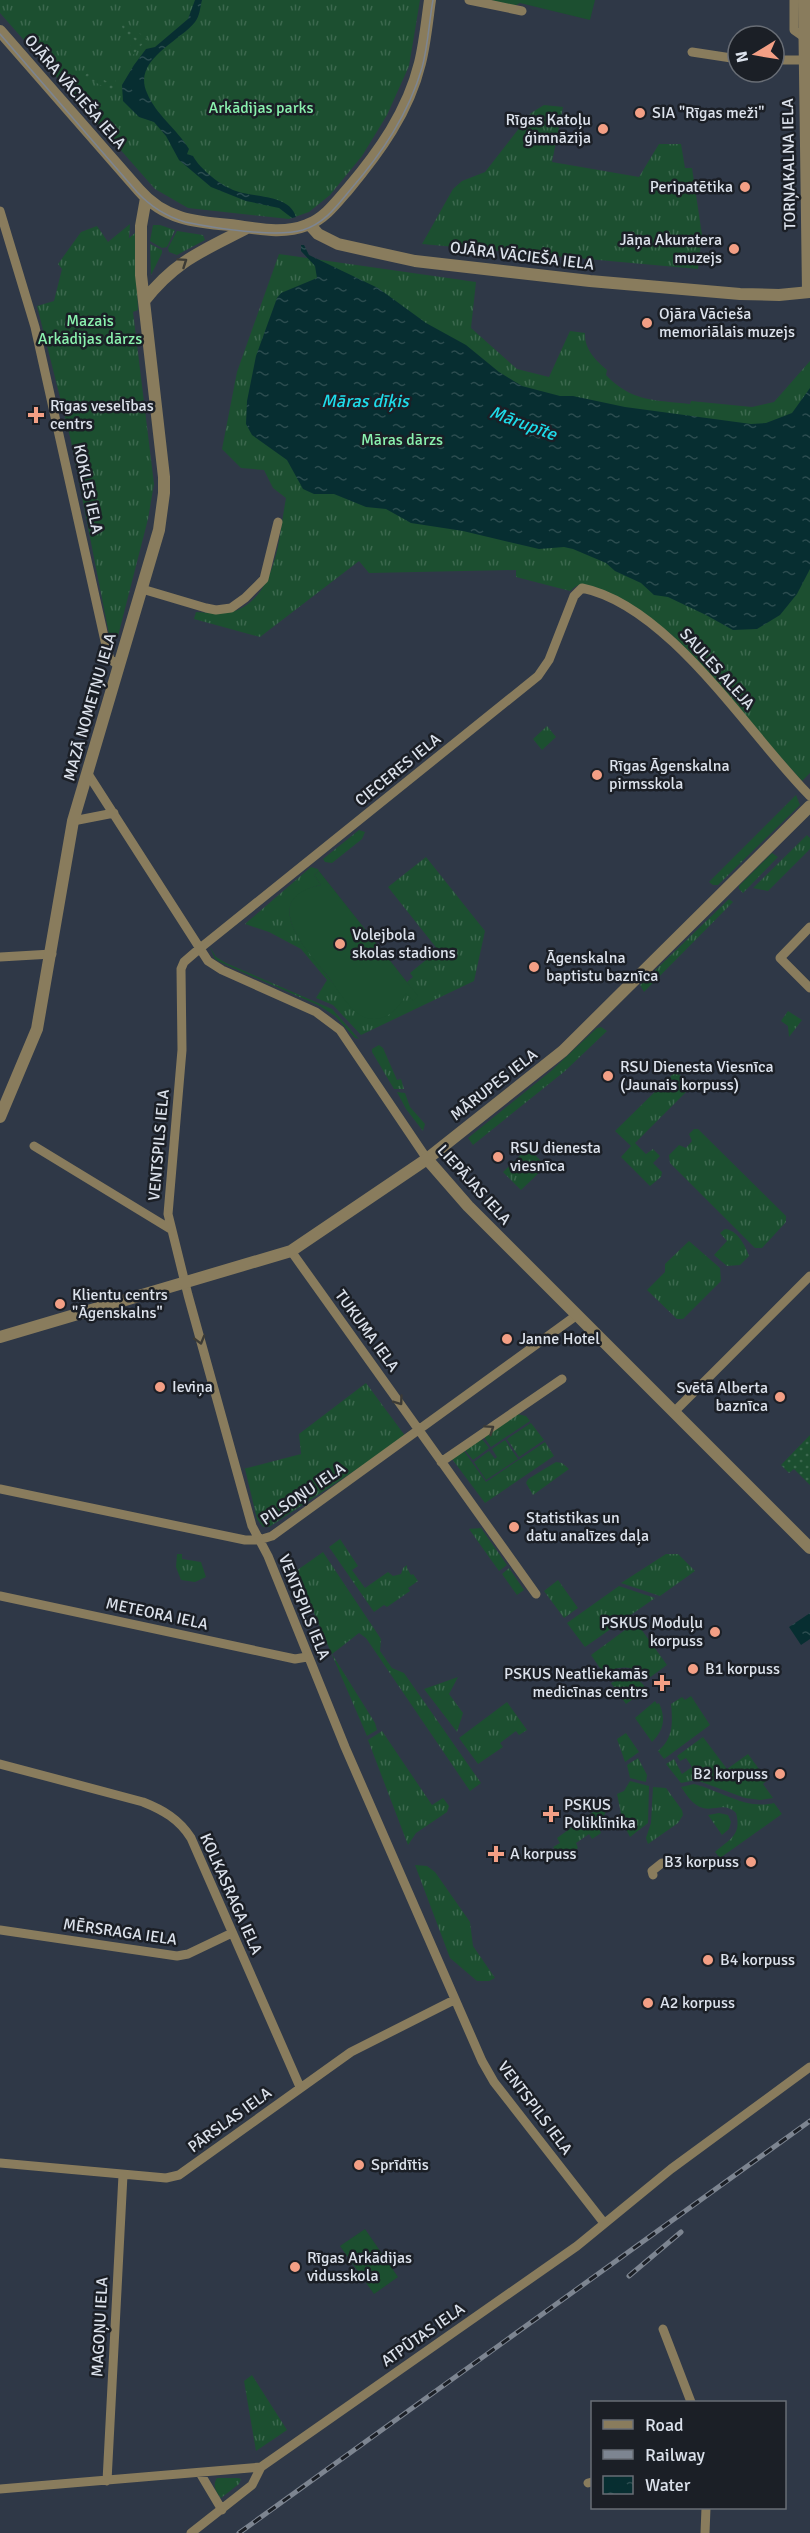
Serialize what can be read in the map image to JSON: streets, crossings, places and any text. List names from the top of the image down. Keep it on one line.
{"streets":{"street":["OJĀRA VĀCIEŠA IELA","TORŅAKALNA IELA","KOKLES IELA","SAULES ALEJA","MAZĀ NOMETŅU IELA","CIECERES IELA","MĀRUPES IELA","VENTSPILS IELA","LIEPĀJAS IELA","TUKUMA IELA","PILSOŅU IELA","METEORA IELA","KOLKASRAGA IELA","MĒRSRAGA IELA","PĀRSLAS IELA","MAGOŅU IELA","ATPŪTAS IELA"]},"crossings":[["OJĀRA VĀCIEŠA IELA","TORŅAKALNA IELA"],["OJĀRA VĀCIEŠA IELA","MAZĀ NOMETŅU IELA"],["KOKLES IELA","MAZĀ NOMETŅU IELA"],["SAULES ALEJA","CIECERES IELA"],["MAZĀ NOMETŅU IELA","LIEPĀJAS IELA"],["CIECERES IELA","VENTSPILS IELA"],["CIECERES IELA","LIEPĀJAS IELA"],["MĀRUPES IELA","VENTSPILS IELA"],["MĀRUPES IELA","LIEPĀJAS IELA"],["MĀRUPES IELA","TUKUMA IELA"],["VENTSPILS IELA","LIEPĀJAS IELA"],["VENTSPILS IELA","PILSOŅU IELA"],["VENTSPILS IELA","METEORA IELA"],["VENTSPILS IELA","PĀRSLAS IELA"],["VENTSPILS IELA","ATPŪTAS IELA"],["LIEPĀJAS IELA","PILSOŅU IELA"],["TUKUMA IELA","PILSOŅU IELA"],["KOLKASRAGA IELA","MĒRSRAGA IELA"],["KOLKASRAGA IELA","PĀRSLAS IELA"],["PĀRSLAS IELA","MAGOŅU IELA"],["MAGOŅU IELA","ATPŪTAS IELA"]],"one_way":["TUKUMA IELA"],"water":["Māras dīķis","Mārupīte"],"parks":["Arkādijas parks","Mazais Arkādijas dārzs","Māras dārzs"],"places":{"other":["SIA \"Rīgas meži\"","Rīgas Katoļu ģimnāzija","Peripatētika","Jāņa Akuratera muzejs","Ojāra Vācieša memoriālais muzejs","Rīgas Āgenskalna pirmsskola","Volejbola skolas stadions","Āgenskalna baptistu baznīca","RSU Dienesta Viesnīca (Jaunais korpuss)","RSU dienesta viesnīca","Klientu centrs \"Āgenskalns\"","Janne Hotel","Ieviņa","Svētā Alberta baznīca","Statistikas un datu analīzes daļa","PSKUS Moduļu korpuss","B1 korpuss","B2 korpuss","B3 korpuss","B4 korpuss","A2 korpuss","Sprīdītis","Rīgas Arkādijas vidusskola"],"health":["Rīgas veselības centrs","PSKUS Neatliekamās medicīnas centrs","PSKUS Poliklīnika","A korpuss"]},"legend":["Road","Railway","Water"],"north":"left"}
